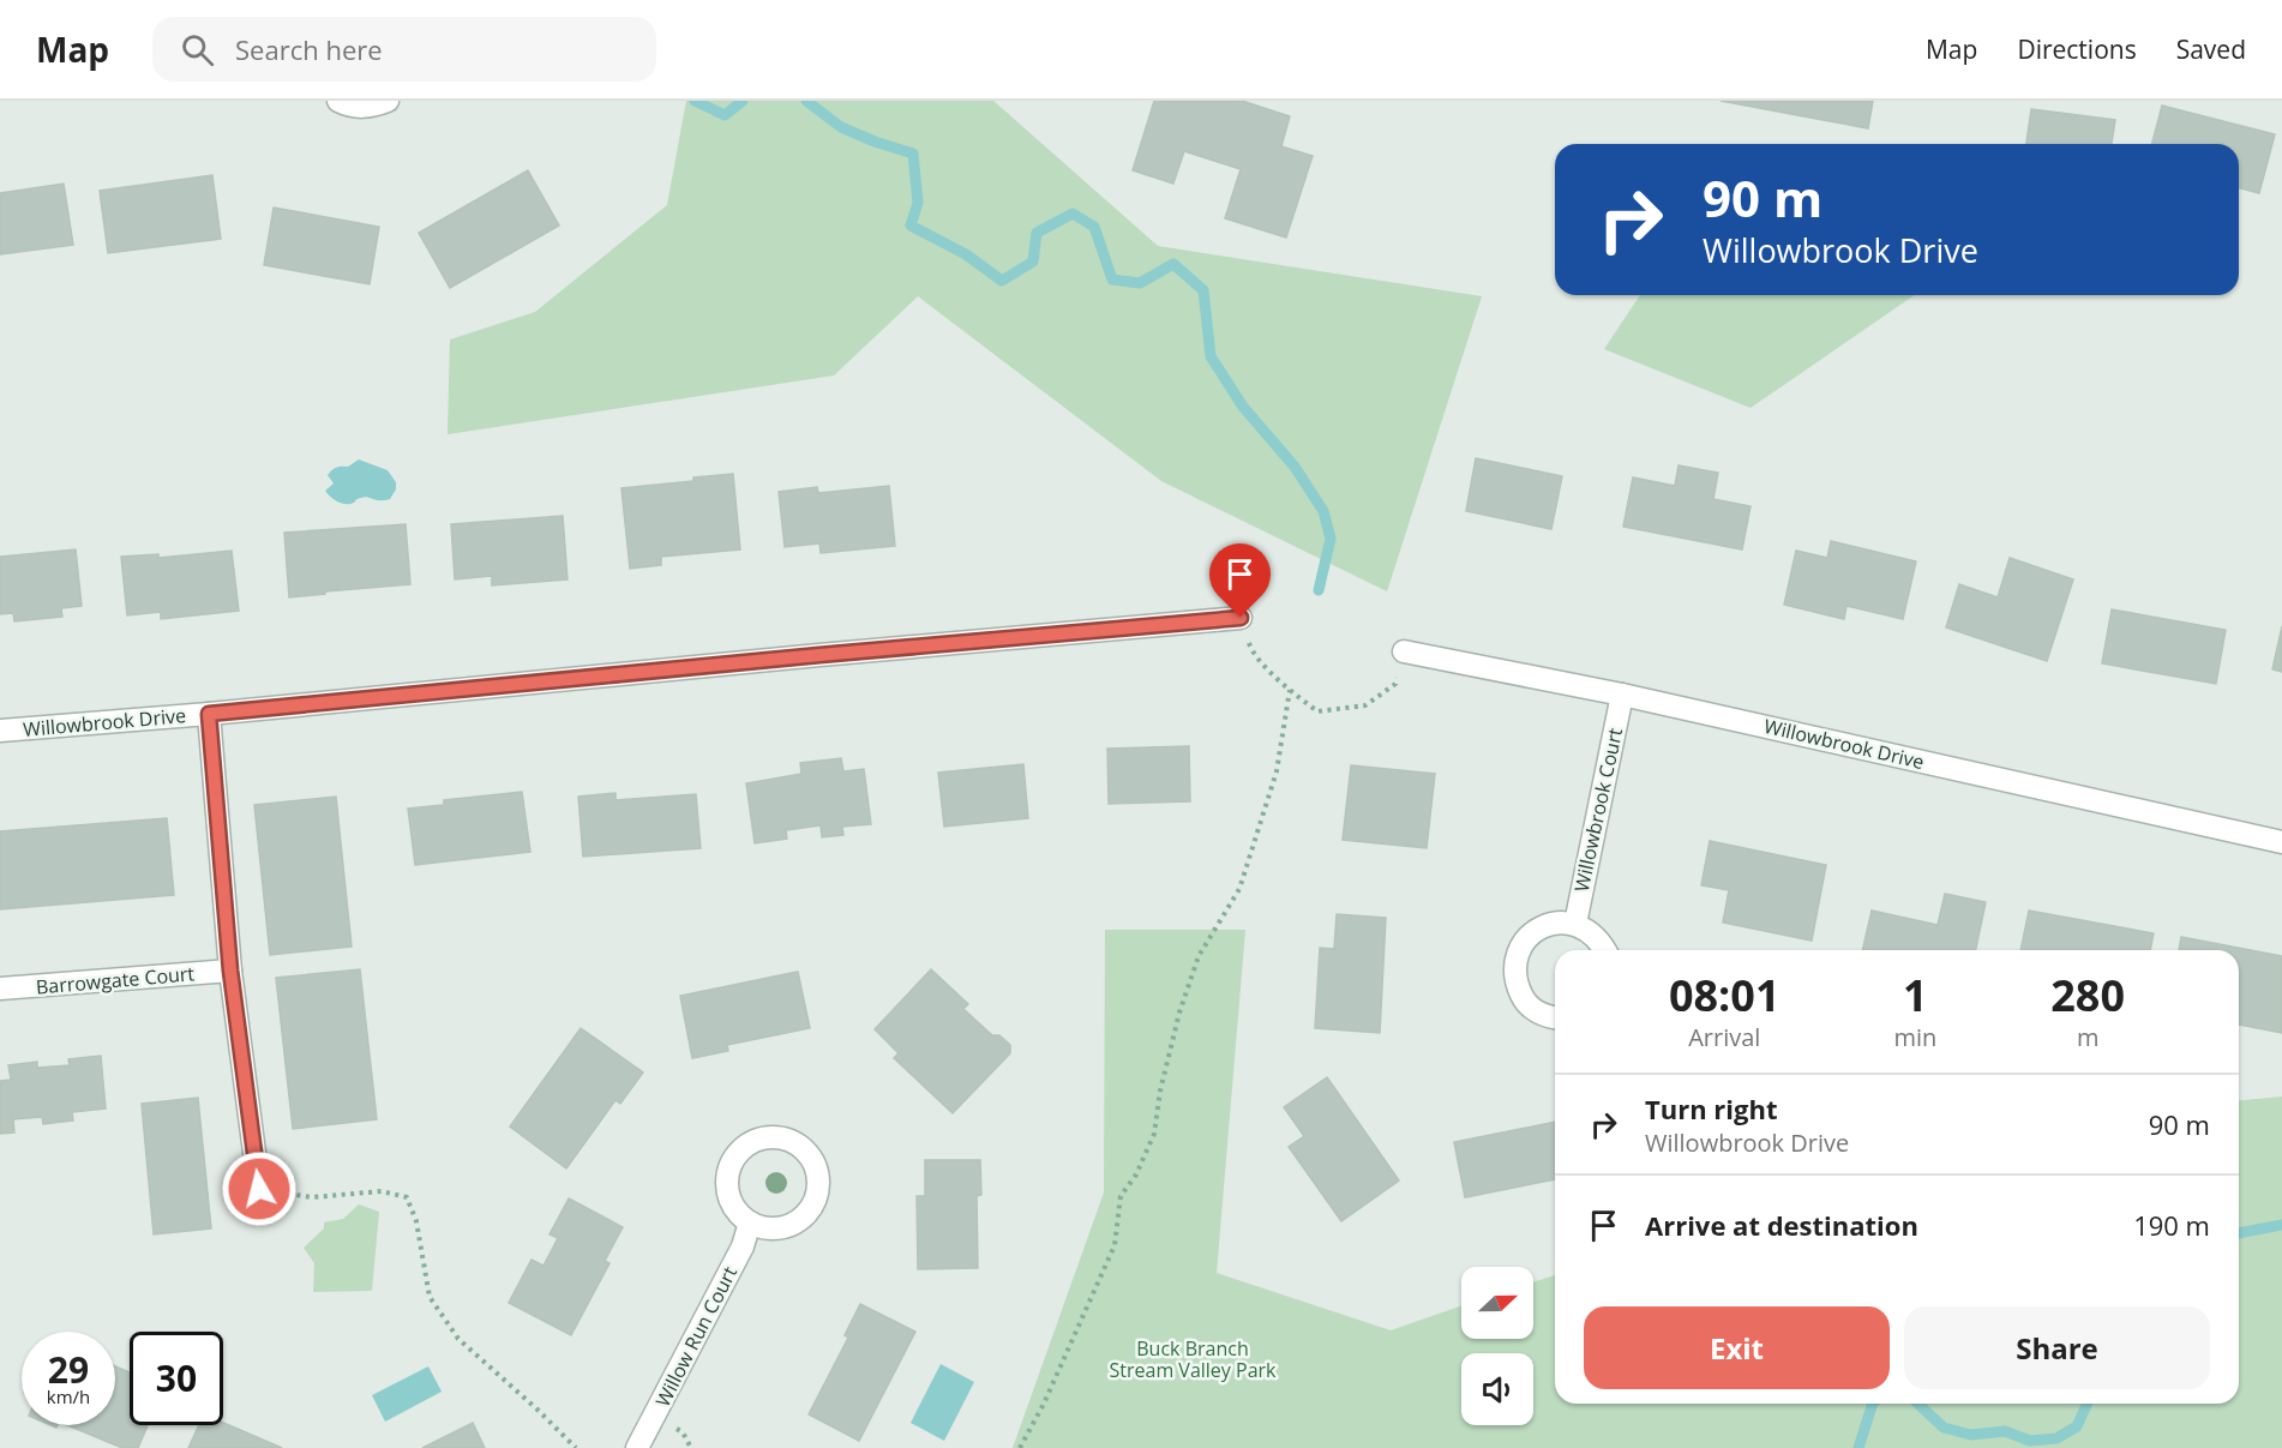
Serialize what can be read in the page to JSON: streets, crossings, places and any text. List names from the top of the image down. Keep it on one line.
{"streets":{"street":["Willowbrook Drive","Willowbrook Court","Barrowgate Court","Willow Run Court"]},"crossings":[["Willowbrook Drive","Willowbrook Court"]],"parks":["Buck Branch Stream Valley Park"],"north":"right","page":{"header":"Map","search":"Search here","nav":["Map","Directions","Saved"],"turn":["90 m","Willowbrook Drive"],"eta":["08:01","Arrival","1","min","280","m"],"list":[{"name":"Turn right","note":"Willowbrook Drive","value":"90 m"},{"name":"Arrive at destination","value":"190 m"}],"buttons":["Exit","Share"],"speed":"29 km/h","limit":"30"}}
